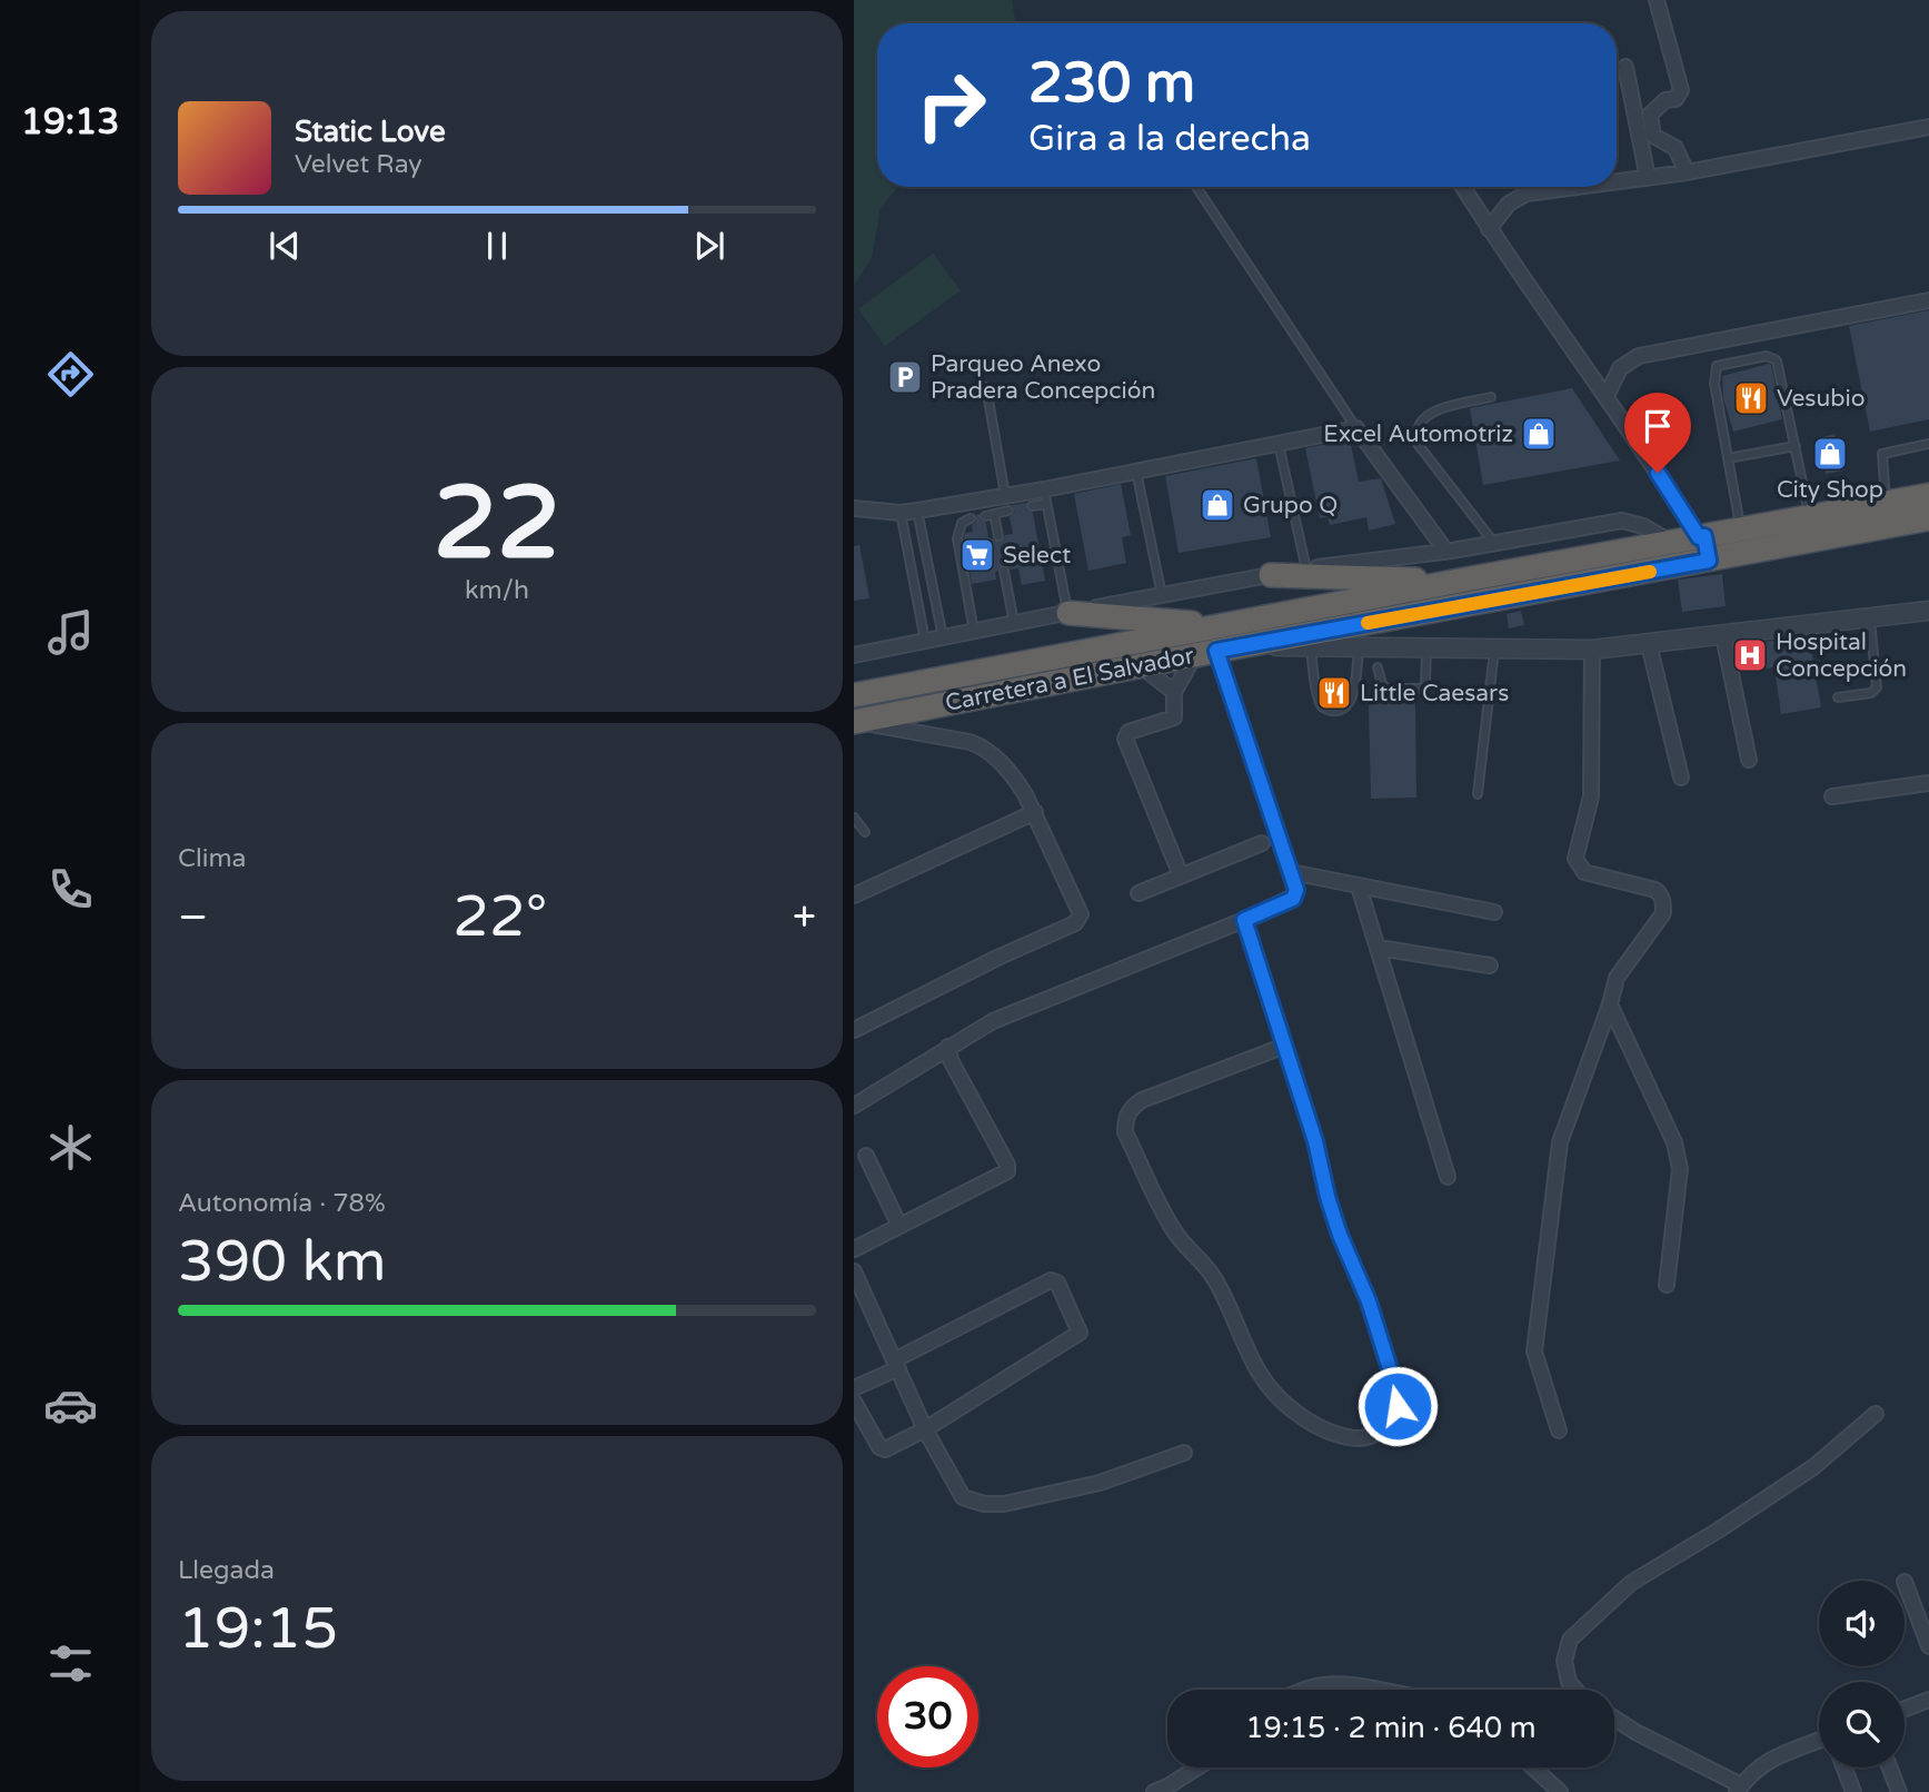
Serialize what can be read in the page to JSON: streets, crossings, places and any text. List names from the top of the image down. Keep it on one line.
{"streets":{"highway":["Carretera a El Salvador"]},"places":{"parking":["Parqueo Anexo Pradera Concepción"],"restaurant":["Vesubio","Little Caesars"],"shop":["Excel Automotriz","City Shop","Grupo Q"],"supermarket":["Select"],"hospital":["Hospital Concepción"]},"page":{"tabs":"19:13","turn":["230 m","Gira a la derecha"],"song":["Static Love","Velvet Ray"],"tile":[["22","km/h"],"Clima",["Autonomía · 78%","390 km"],["Llegada","19:15"]],"heat":["−","22°","+"],"limit":"30","trip":"19:15 · 2 min · 640 m"}}
